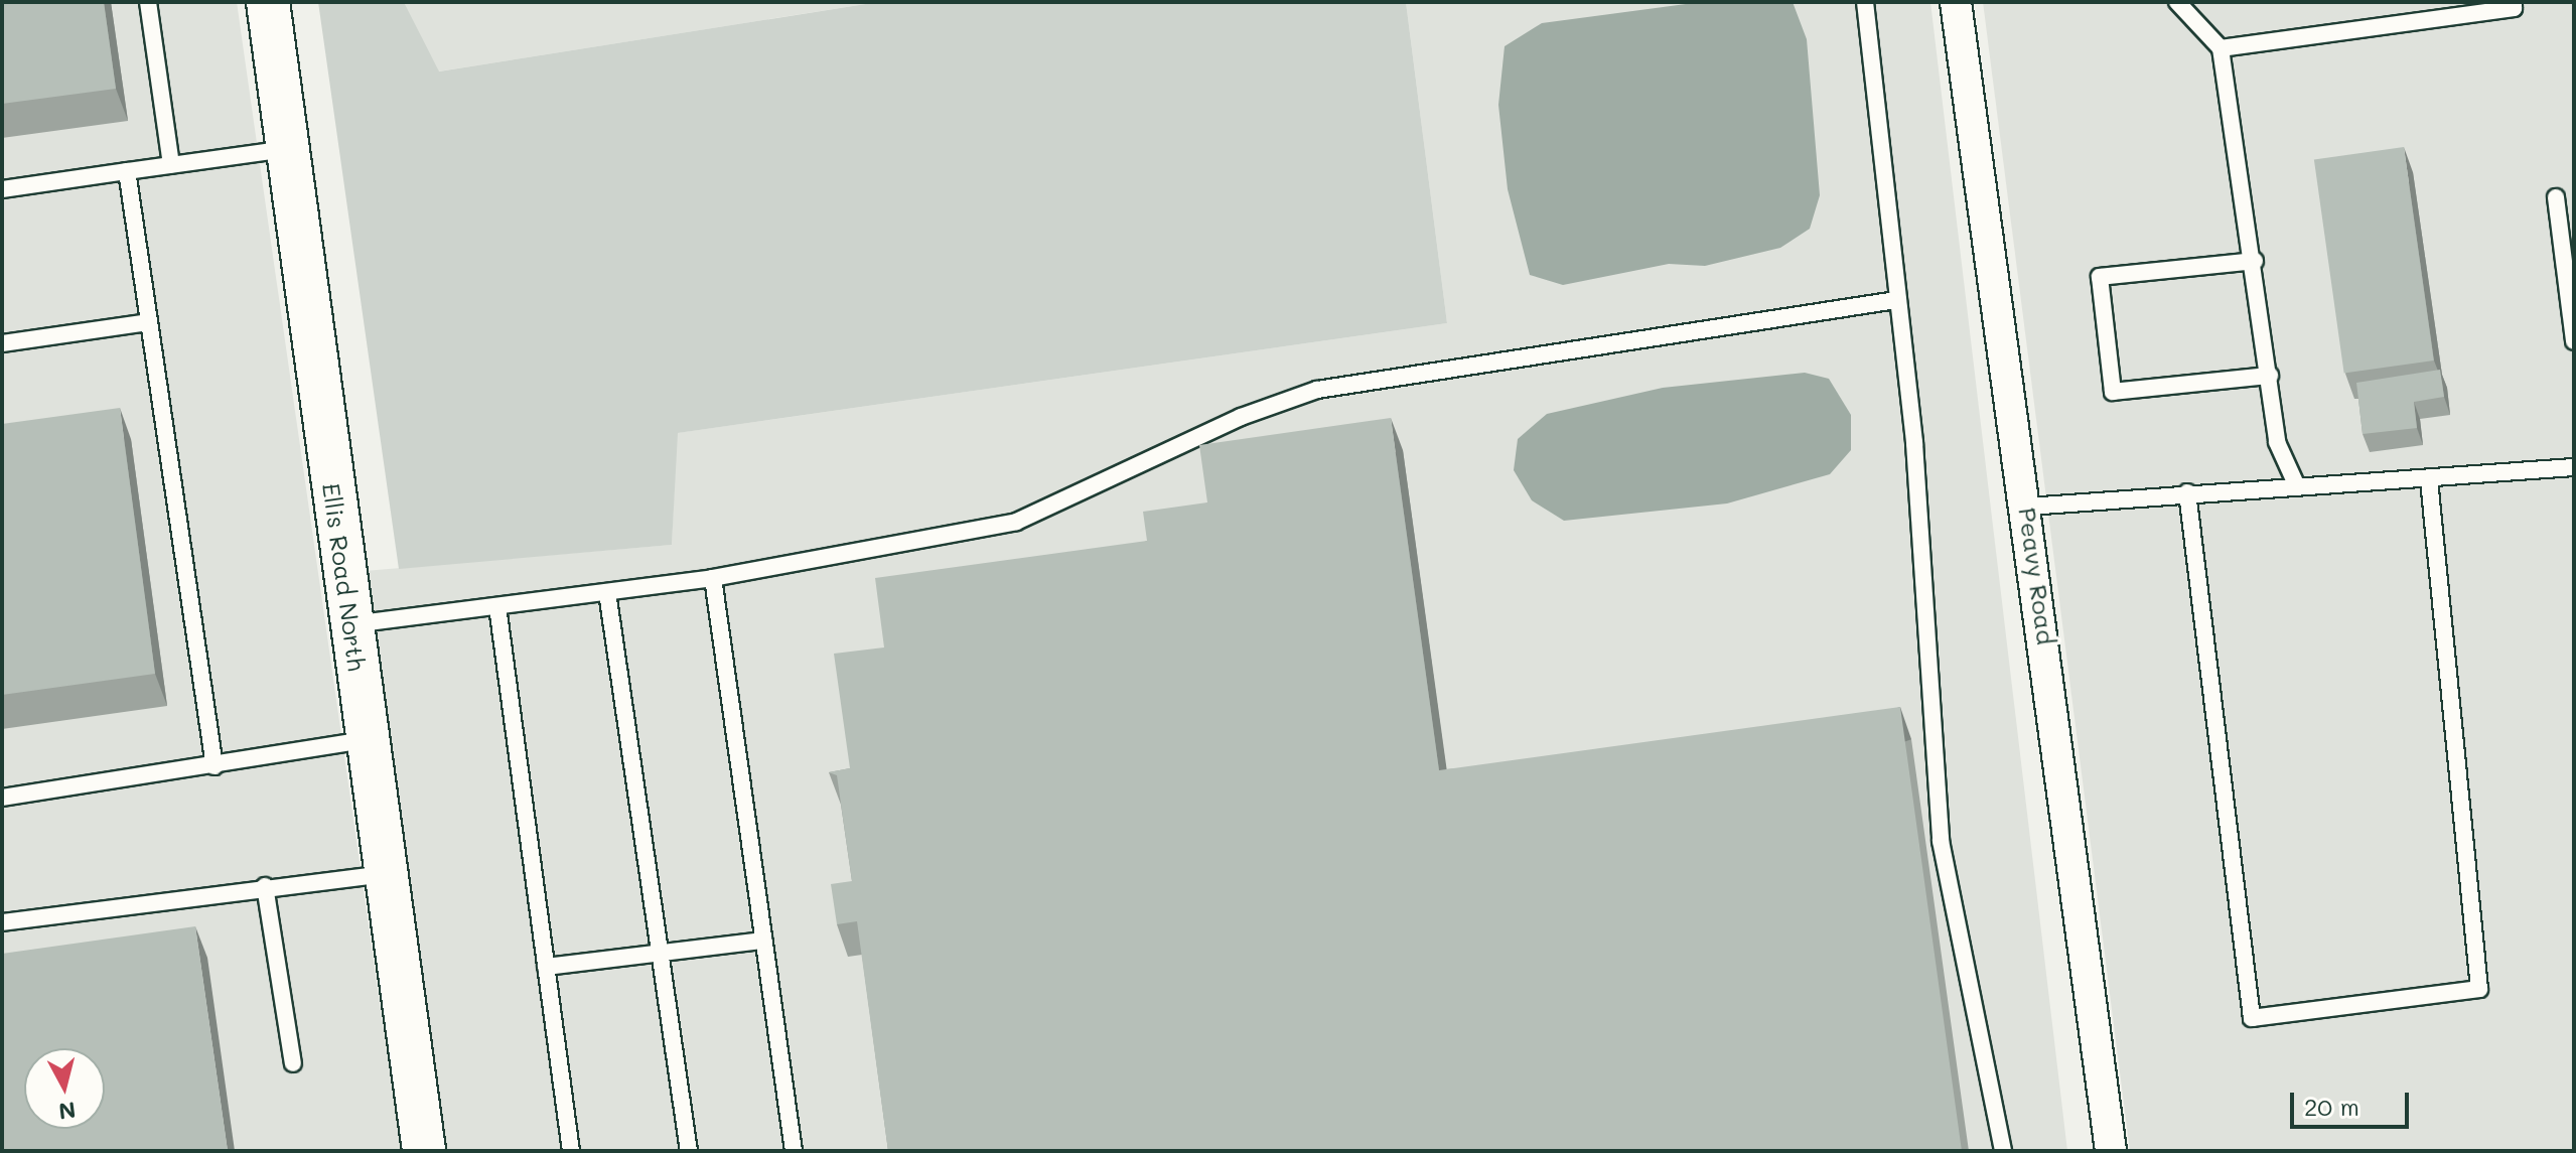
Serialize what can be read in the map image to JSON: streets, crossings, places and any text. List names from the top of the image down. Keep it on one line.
{"streets":{"street":["Peavy Road","Ellis Road North"]},"scale_bar":"20 m","north":"bottom"}
